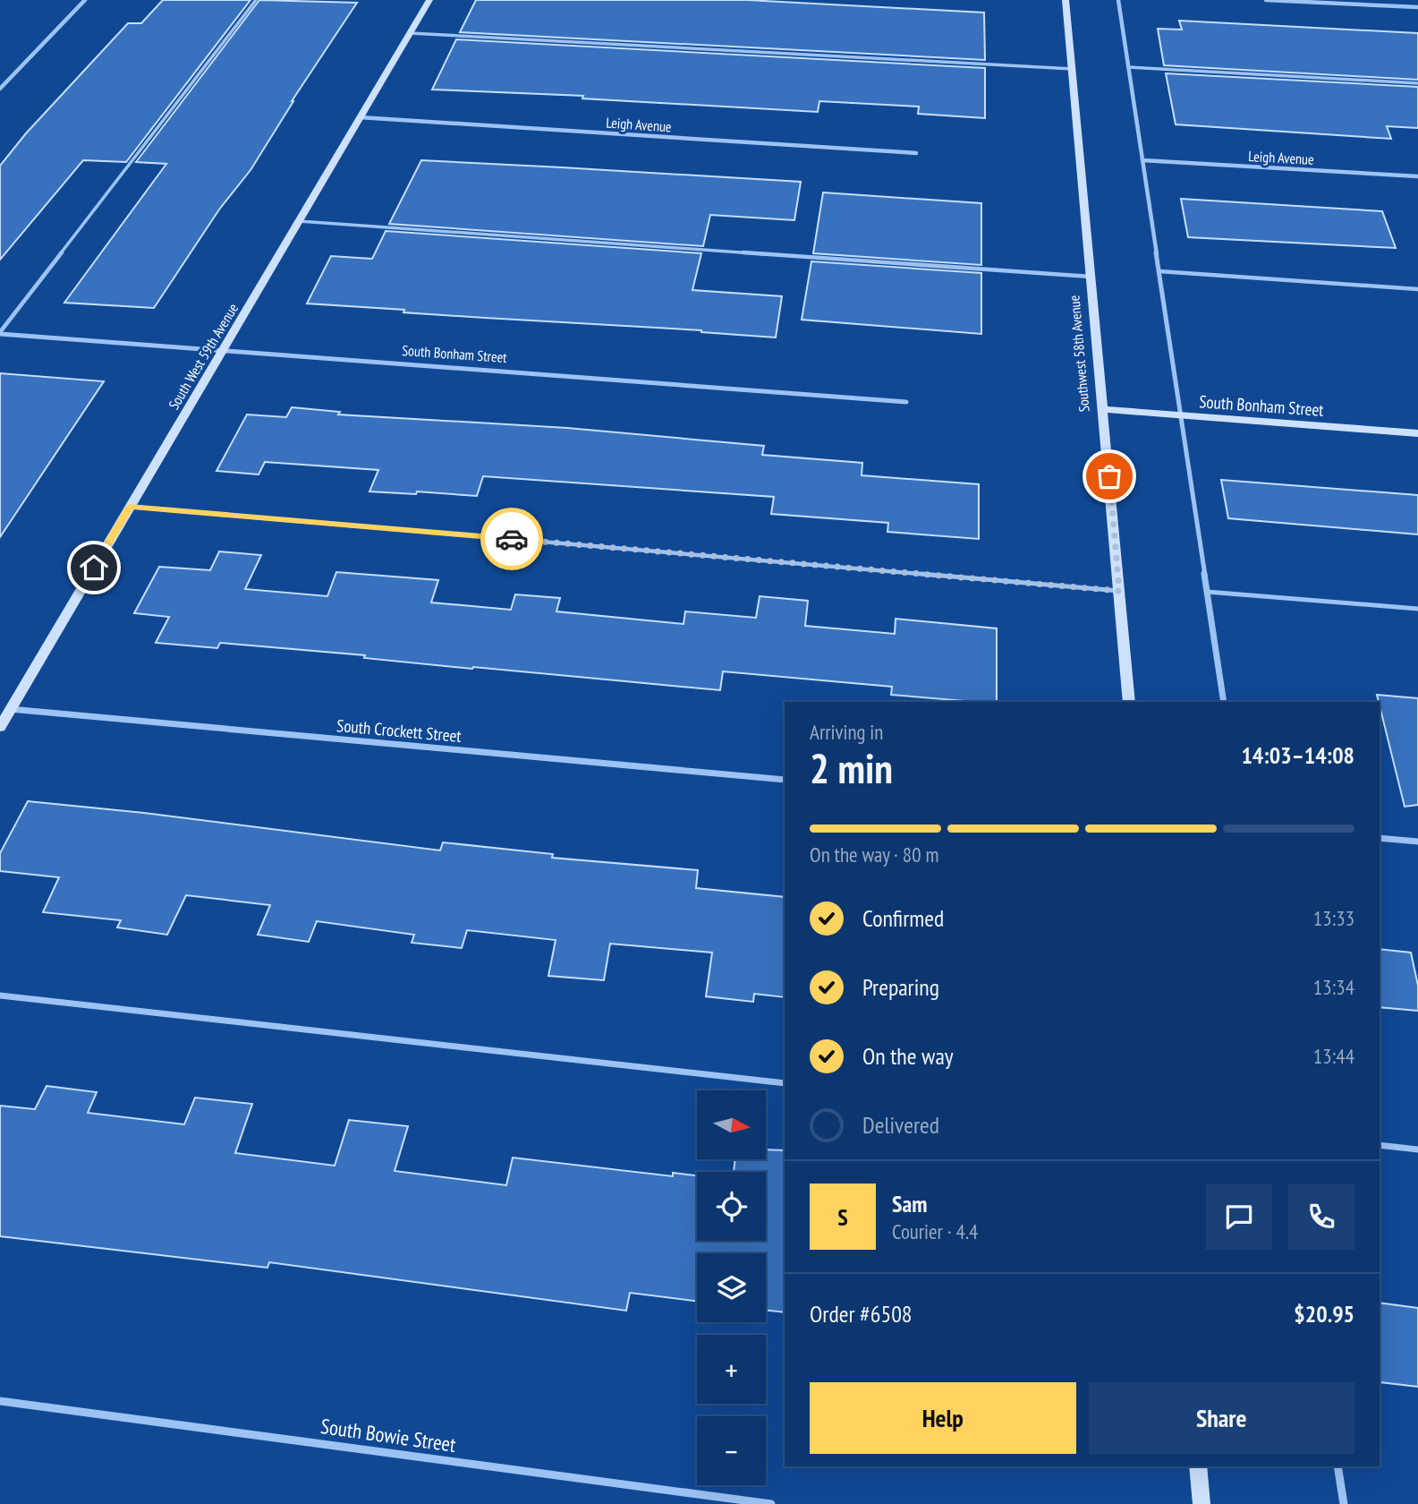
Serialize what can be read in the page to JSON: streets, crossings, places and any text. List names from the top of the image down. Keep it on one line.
{"streets":{"street":["Leigh Avenue","South Bonham Street","Southwest 58th Avenue","South West 59th Avenue","South Crockett Street","South Bowie Street"]},"crossings":[["Leigh Avenue","South West 59th Avenue"],["South Bonham Street","Southwest 58th Avenue"],["South Bonham Street","South West 59th Avenue"],["South West 59th Avenue","South Crockett Street"]],"north":"right","page":{"heading":["2 min","Arriving in","14:03–14:08"],"panel":["Sam","Courier · 4.4","Order #6508","$20.95"],"bar":"On the way · 80 m","list":[["Confirmed","13:33"],["Preparing","13:34"],["On the way","13:44"],"Delivered"],"map_buttons":["+","−"],"round":"S","buttons":["Help","Share"]}}
